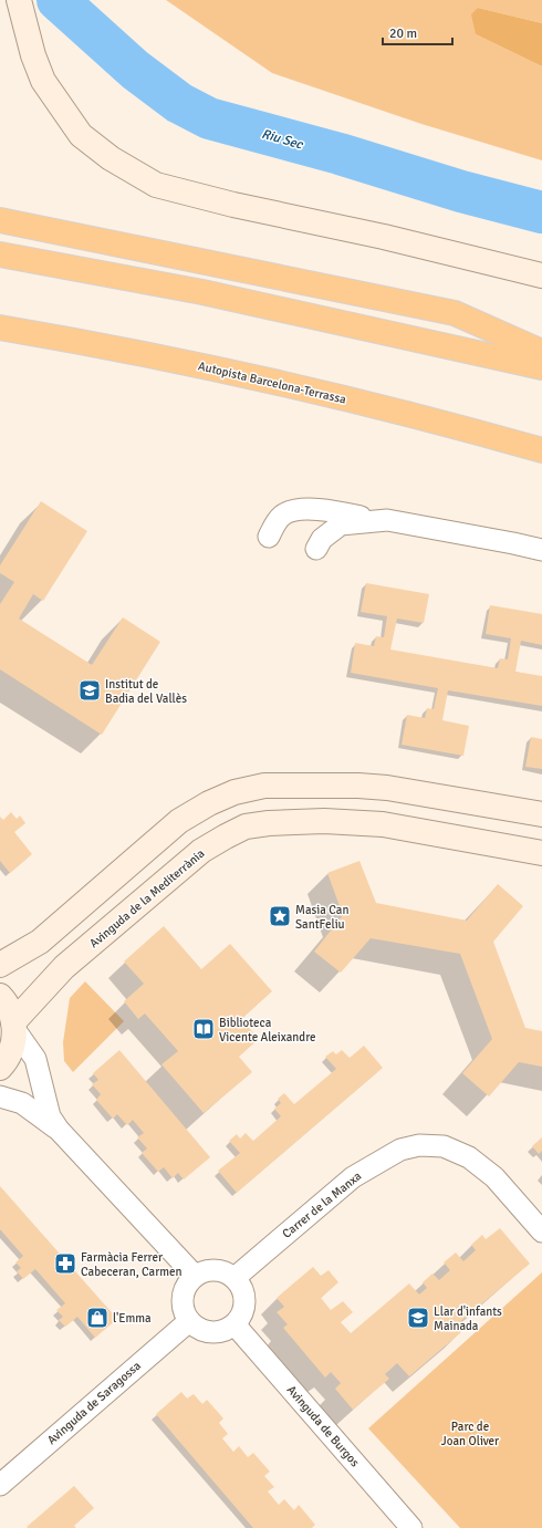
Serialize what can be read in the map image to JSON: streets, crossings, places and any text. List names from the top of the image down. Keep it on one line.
{"streets":{"highway":["Autopista Barcelona-Terrassa"],"street":["Avinguda de la Mediterrània","Carrer de la Manxa","Avinguda de Saragossa","Avinguda de Burgos"]},"crossings":[["Carrer de la Manxa","Avinguda de Saragossa"],["Carrer de la Manxa","Avinguda de Burgos"],["Avinguda de Saragossa","Avinguda de Burgos"]],"water":["Riu Sec"],"parks":["Parc de Joan Oliver"],"places":{"school or university":["Institut de Badia del Vallès","Llar d'infants Mainada"],"place":["Masia Can SantFeliu"],"library":["Biblioteca Vicente Aleixandre"],"pharmacy":["Farmàcia Ferrer Cabeceran, Carmen"],"shop":["l'Emma"]},"scale_bar":"20 m"}
